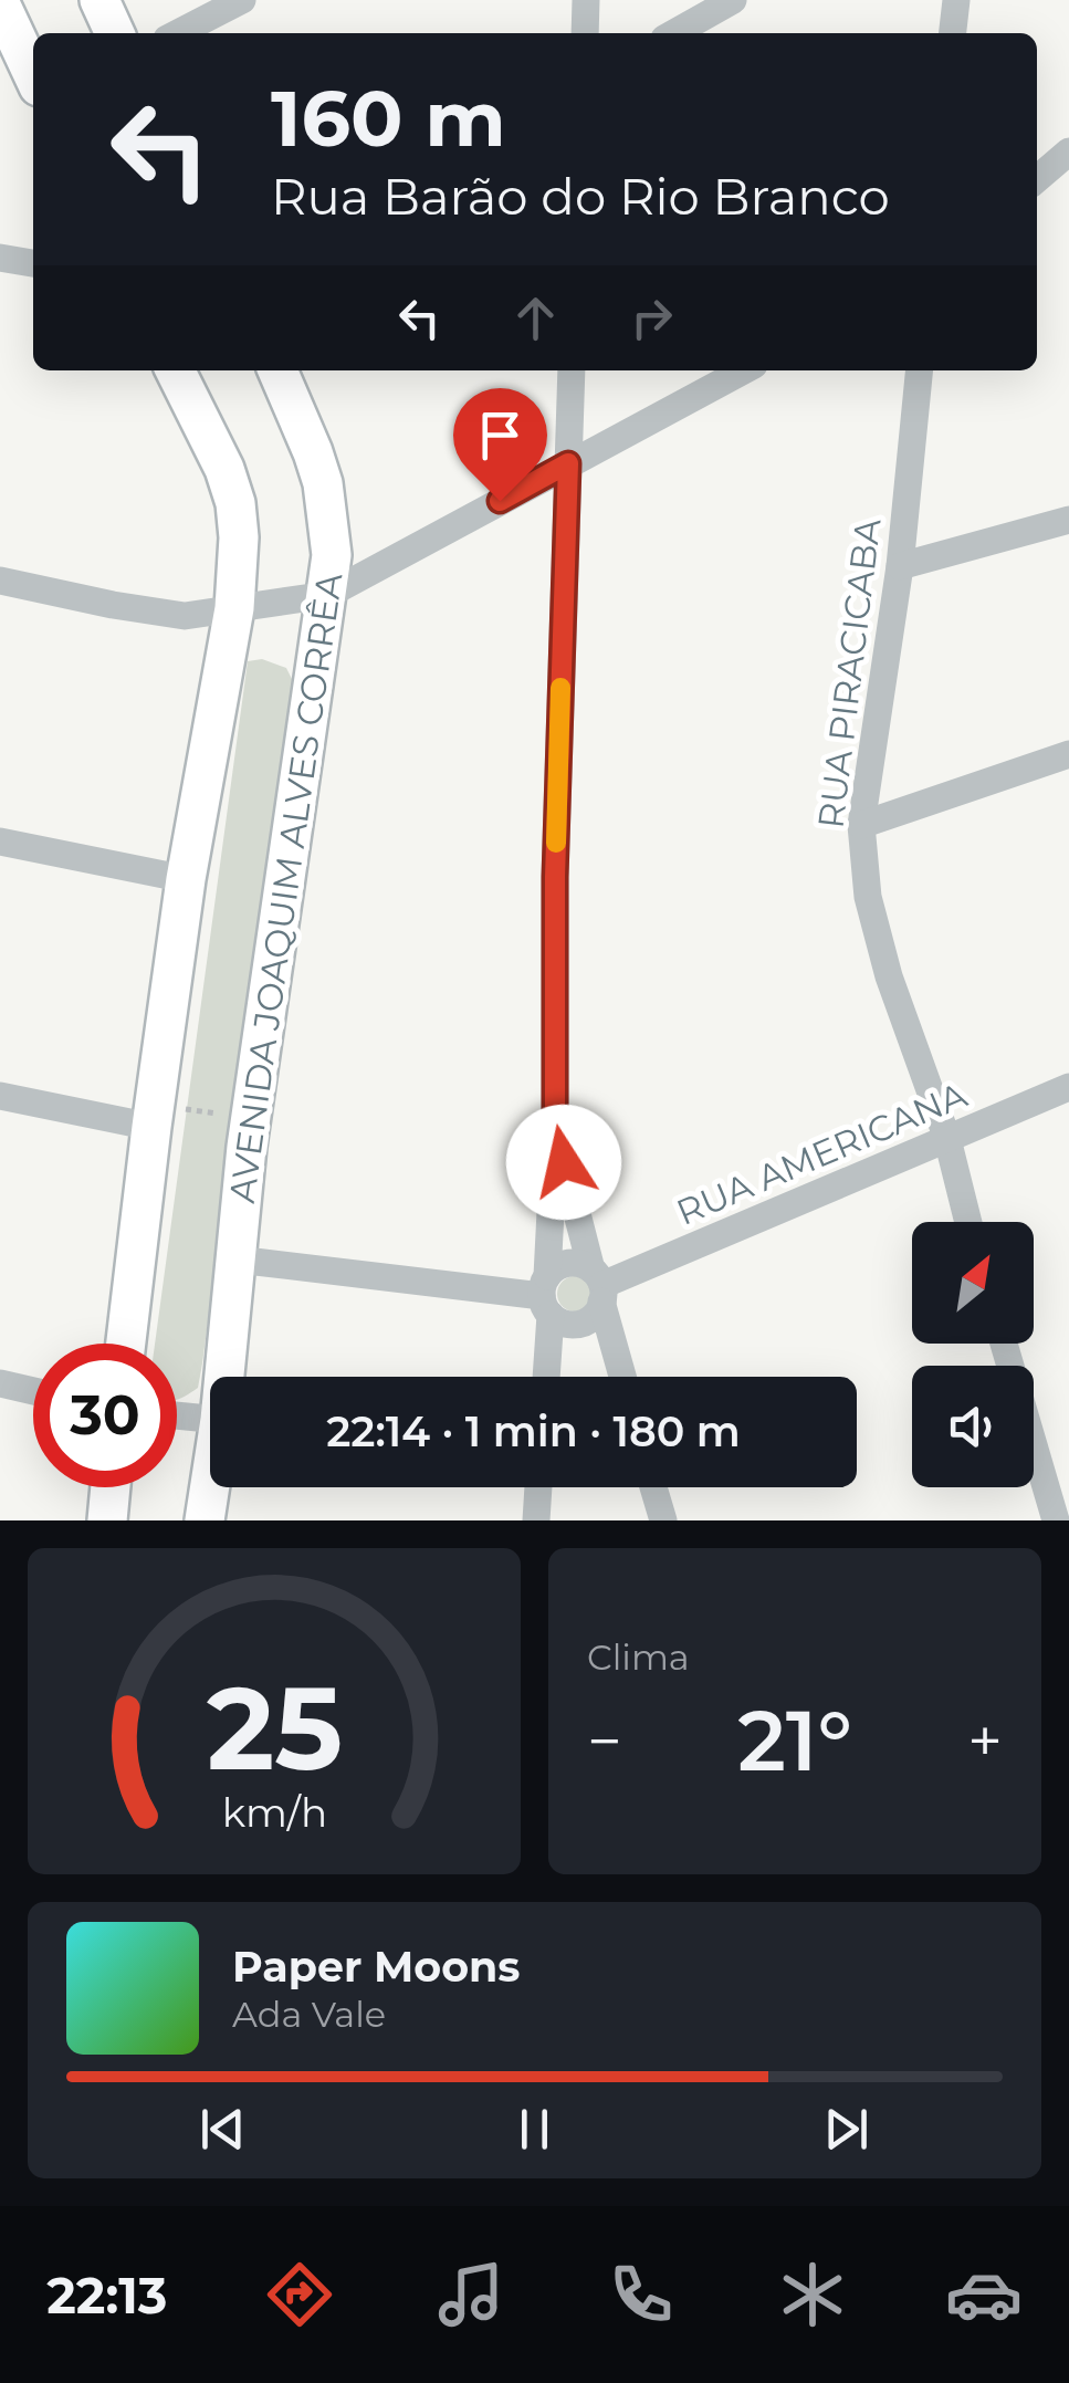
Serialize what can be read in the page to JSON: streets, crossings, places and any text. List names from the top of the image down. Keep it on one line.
{"streets":{"main road":["AVENIDA JOAQUIM ALVES CORRÊA"],"street":["RUA PIRACICABA","RUA AMERICANA"]},"crossings":[["RUA PIRACICABA","RUA AMERICANA"]],"north":"top right","page":{"turn":["160 m","Rua Barão do Rio Branco"],"limit":"30","trip":"22:14 · 1 min · 180 m","tile":"Clima","heat":["−","21°","+"],"song":["Paper Moons","Ada Vale"],"tabs":"22:13","gauge":["25","km/h"]}}
